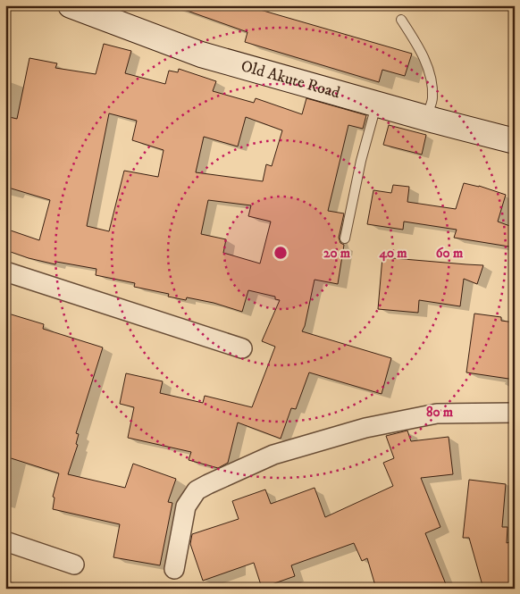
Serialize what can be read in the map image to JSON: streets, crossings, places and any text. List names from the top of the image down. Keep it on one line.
{"streets":{"street":["Old Akute Road"]},"rings":["20 m","40 m","60 m","80 m"]}
